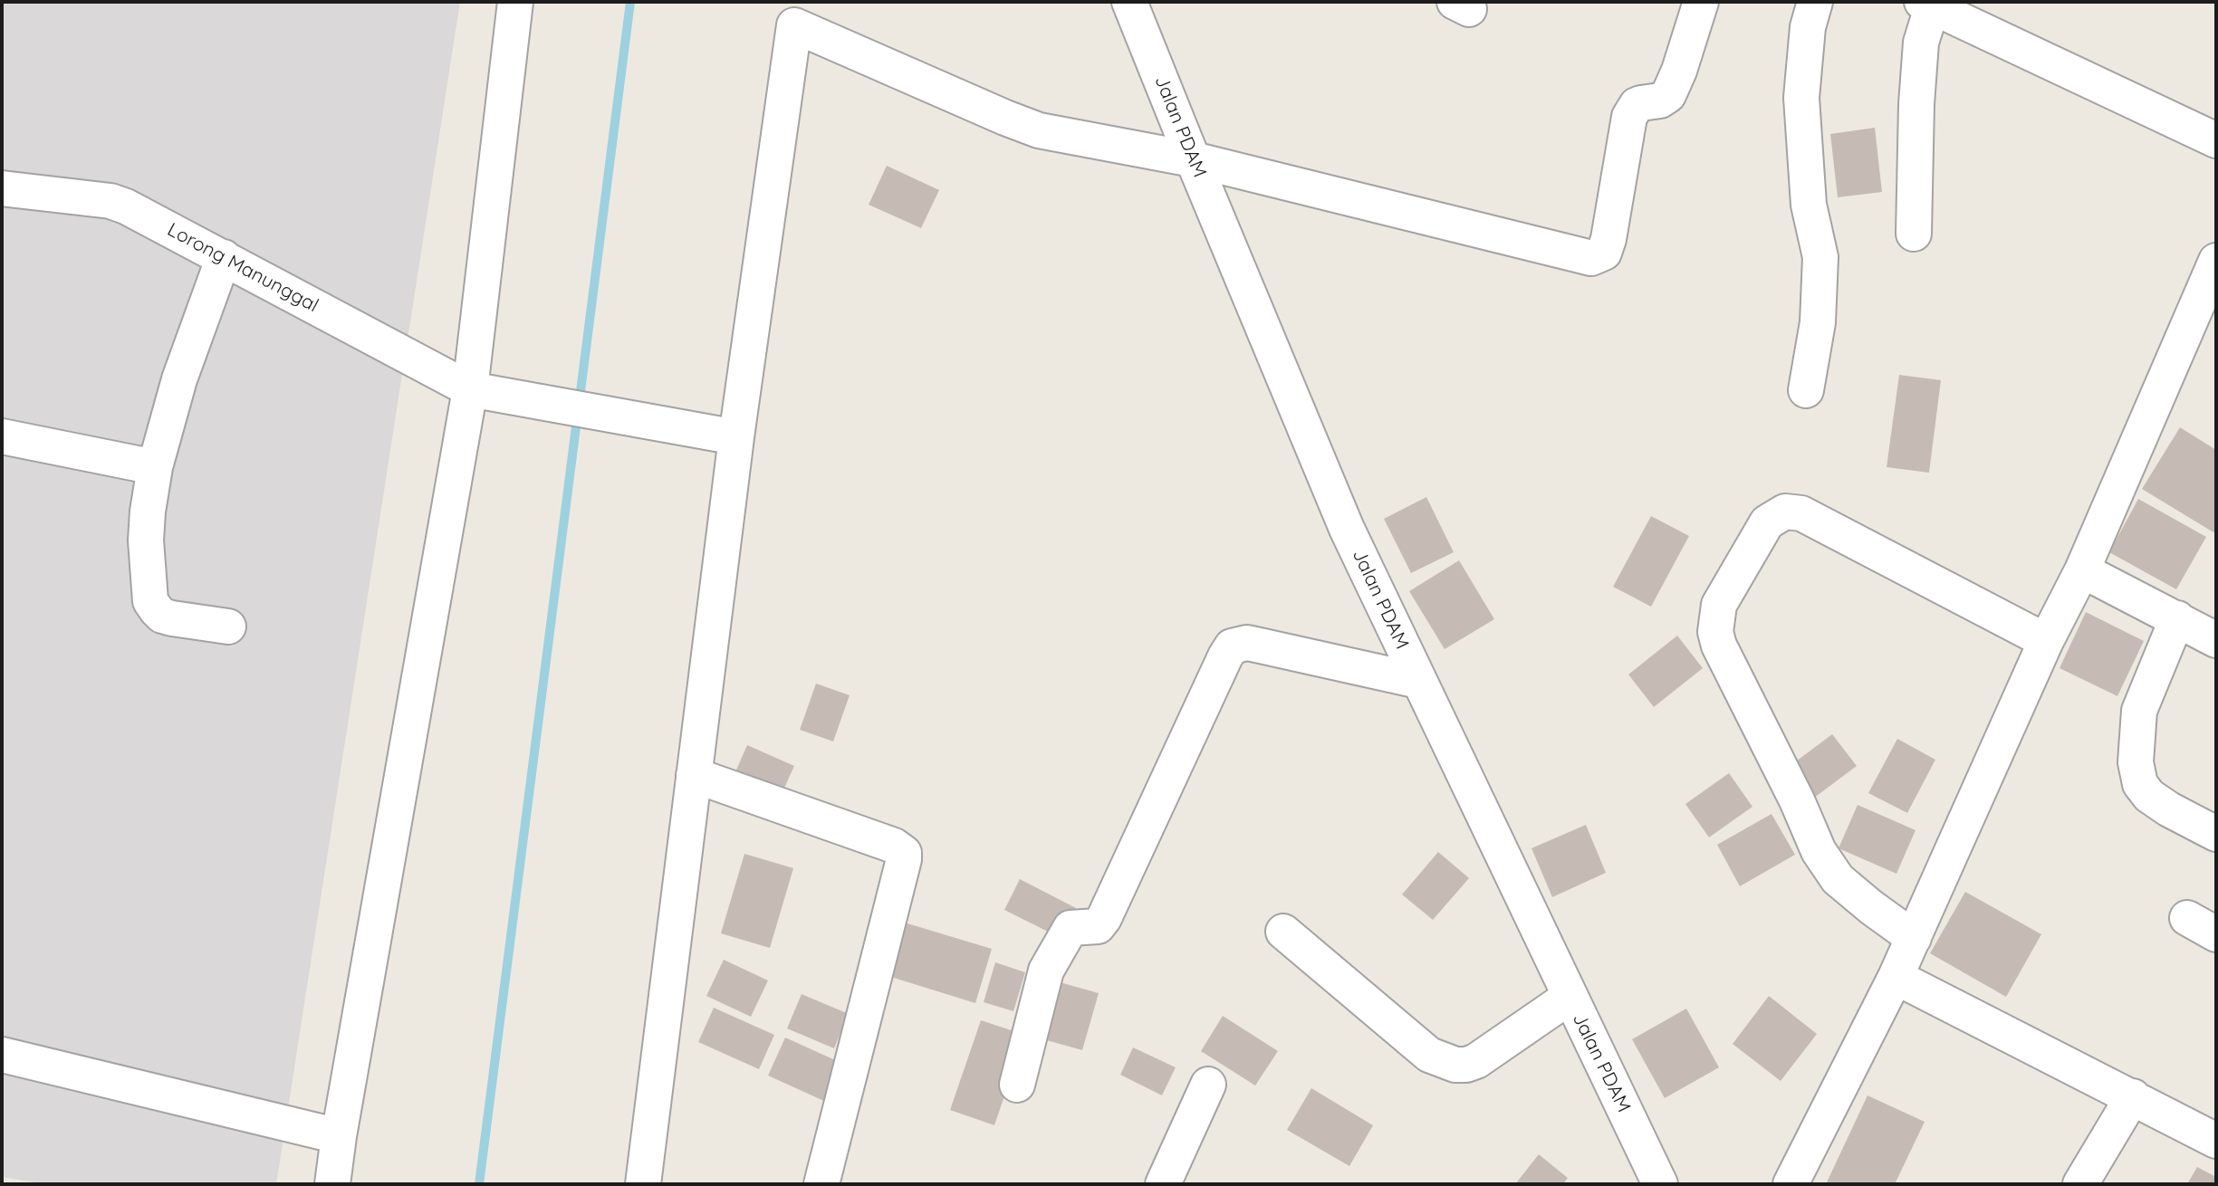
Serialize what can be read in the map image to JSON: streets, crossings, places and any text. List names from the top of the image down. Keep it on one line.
{"streets":{"street":["Jalan PDAM","Lorong Manunggal"]}}
